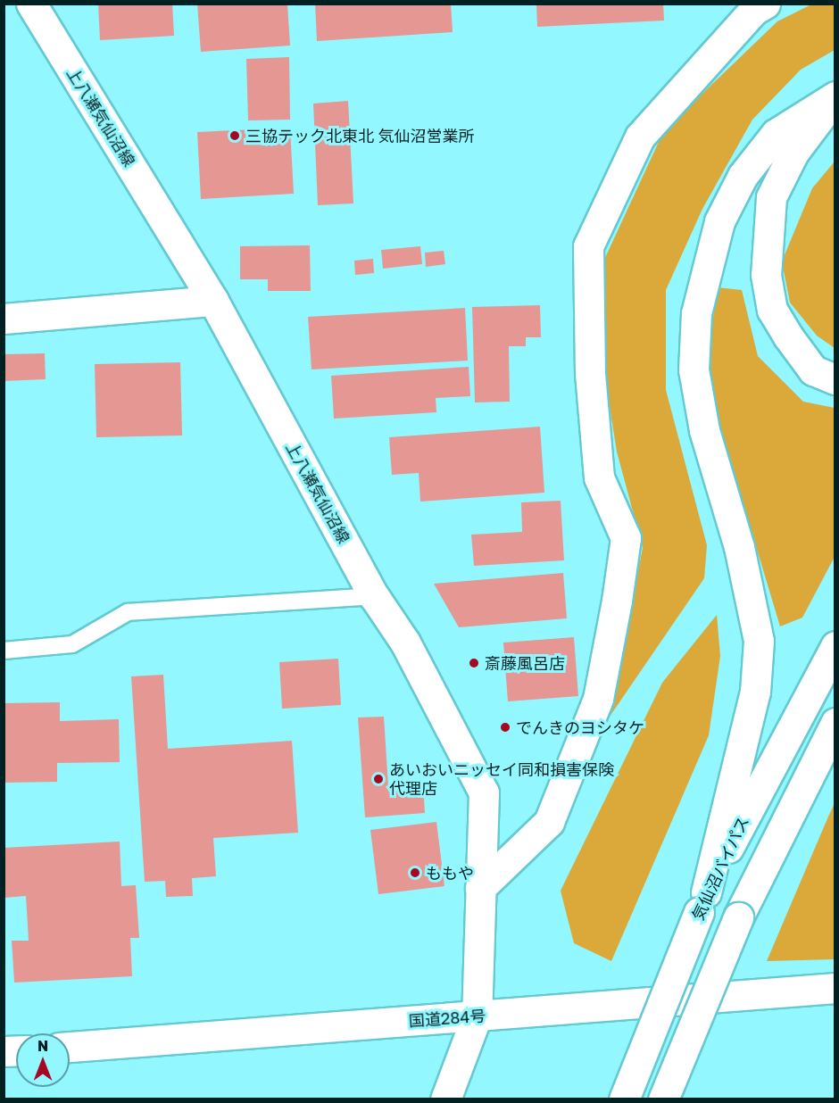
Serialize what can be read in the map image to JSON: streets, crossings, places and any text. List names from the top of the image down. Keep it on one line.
{"streets":{"main road":["上八瀬気仙沼線","気仙沼バイパス","国道284号"]},"crossings":[["上八瀬気仙沼線","国道284号"]],"places":["三協テック北東北 気仙沼営業所","斎藤風呂店","でんきのヨシタケ","あいおいニッセイ同和損害保険 代理店","ももや"],"north":"top"}
